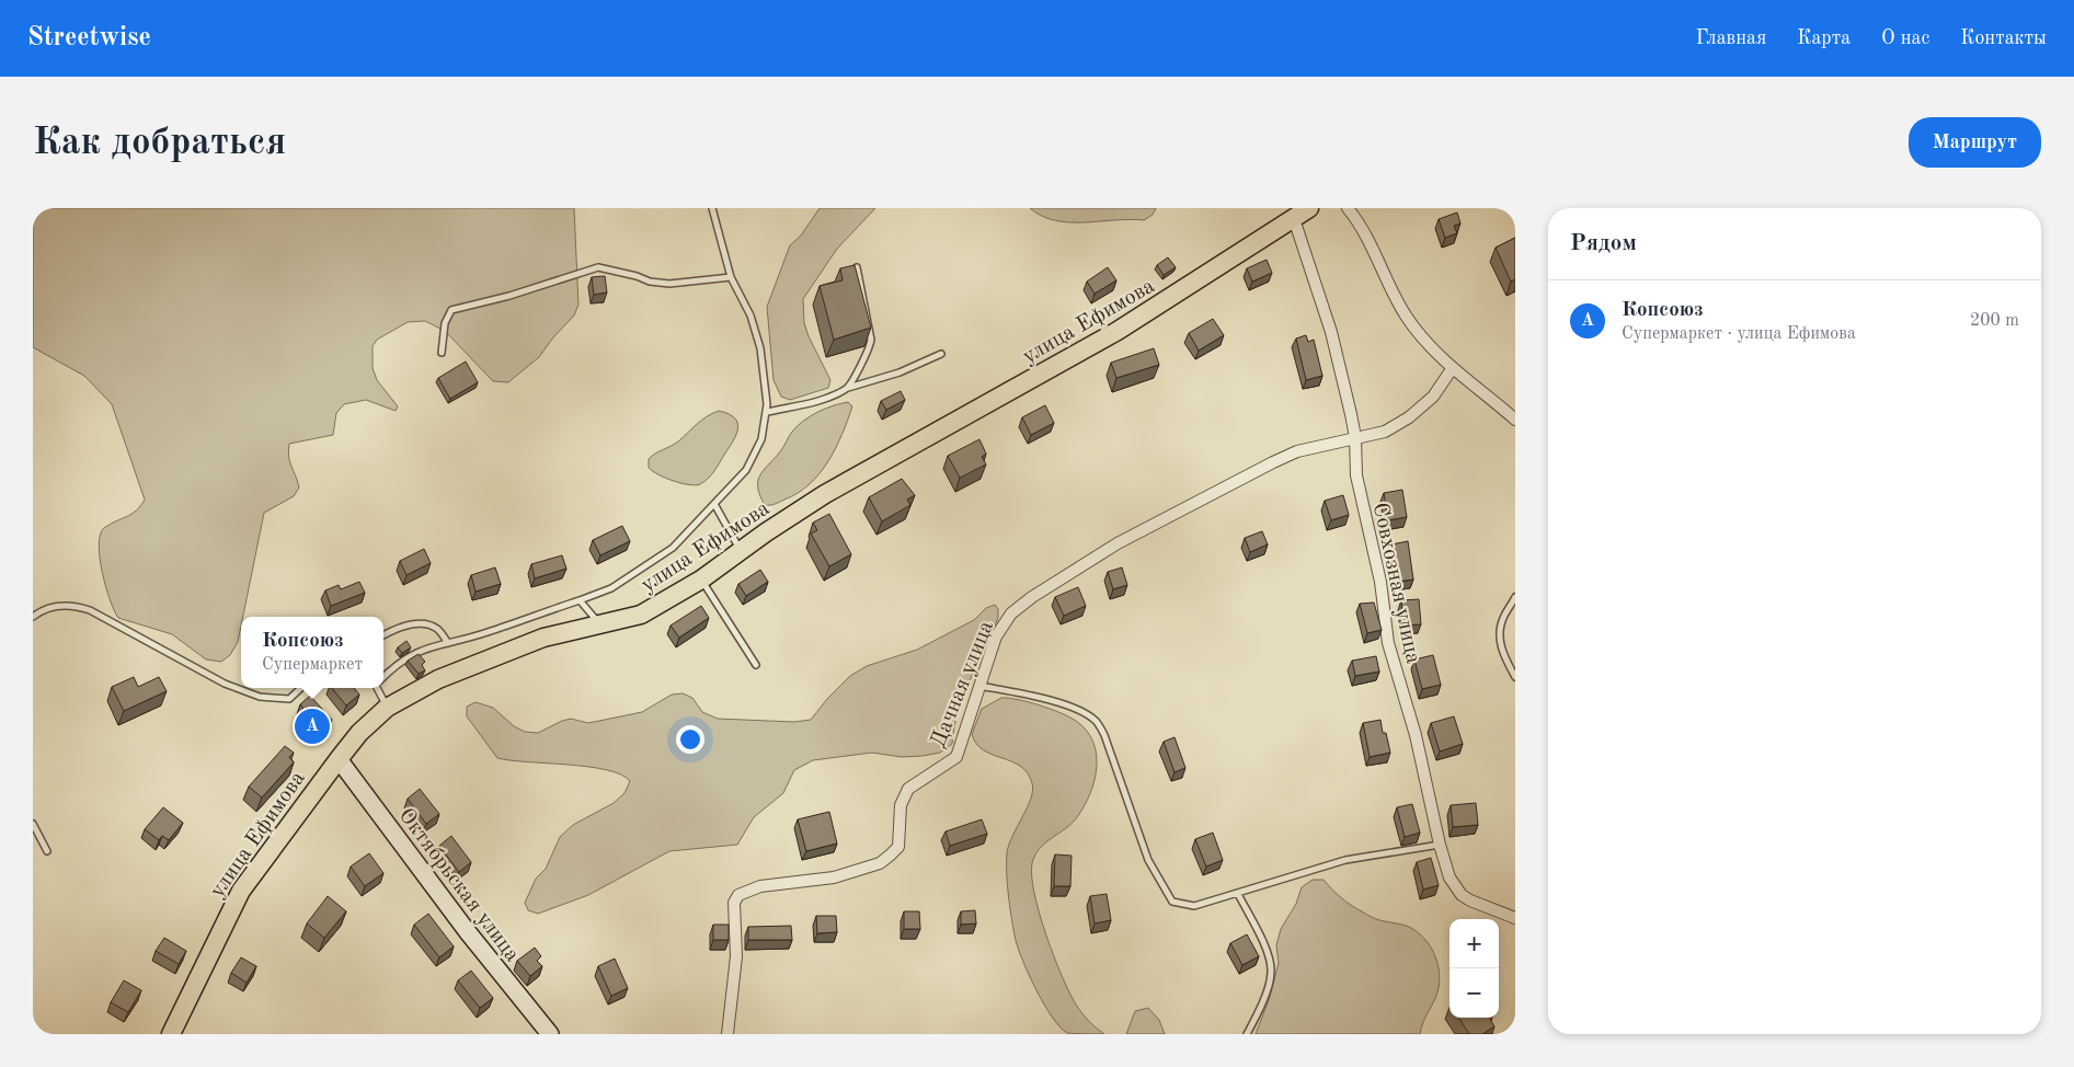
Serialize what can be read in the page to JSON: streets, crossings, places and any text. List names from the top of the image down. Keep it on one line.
{"streets":{"main road":["улица Ефимова"],"street":["Совхозная улица","Дачная улица","Октябрьская улица"]},"crossings":[["улица Ефимова","Совхозная улица"],["улица Ефимова","Октябрьская улица"],["Совхозная улица","Дачная улица"]],"page":{"header":"Streetwise","nav":["Главная","Карта","О нас","Контакты"],"buttons":"Маршрут","title":"Как добраться","heading":"Рядом","list":[{"mark":"A","name":"Копсоюз","note":"Супермаркет · улица Ефимова","value":"200 m"}],"popup":["Копсоюз","Супермаркет"],"pins":"A","map_buttons":["+","−"]}}
